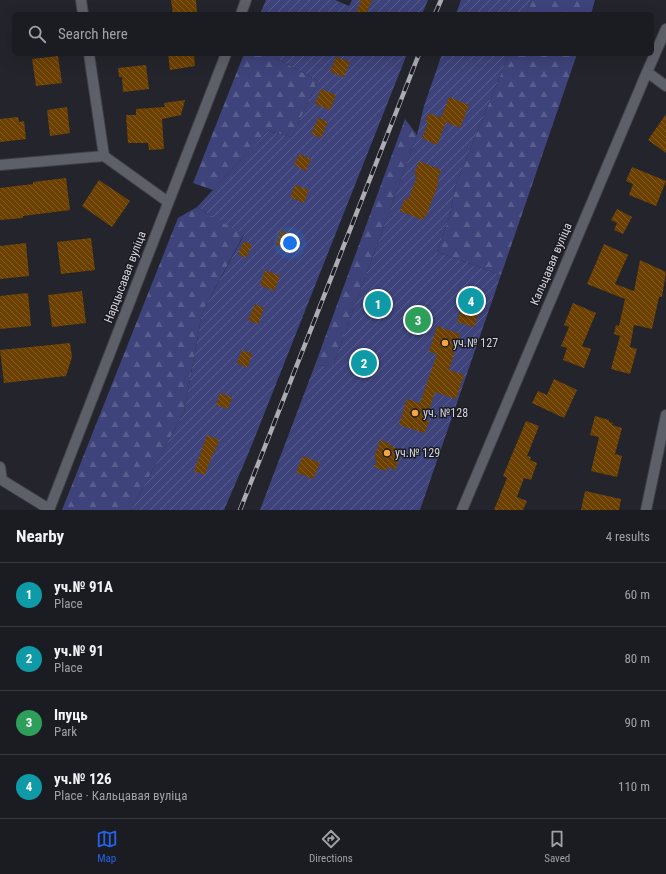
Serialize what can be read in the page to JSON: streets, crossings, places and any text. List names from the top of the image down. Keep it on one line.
{"streets":{"street":["Кальцавая вуліца","Нарцысавая вуліца"]},"places":["уч.№ 127","уч. №128","уч.№ 129"],"page":{"search":"Search here","pins":["4","1","3","2"],"heading":["Nearby","4 results"],"list":[{"mark":"1","name":"уч.№ 91А","note":"Place","value":"60 m"},{"mark":"2","name":"уч.№ 91","note":"Place","value":"80 m"},{"mark":"3","name":"Іпуць","note":"Park","value":"90 m"},{"mark":"4","name":"уч.№ 126","note":"Place · Кальцавая вуліца","value":"110 m"}],"nav":["Map","Directions","Saved"]}}
